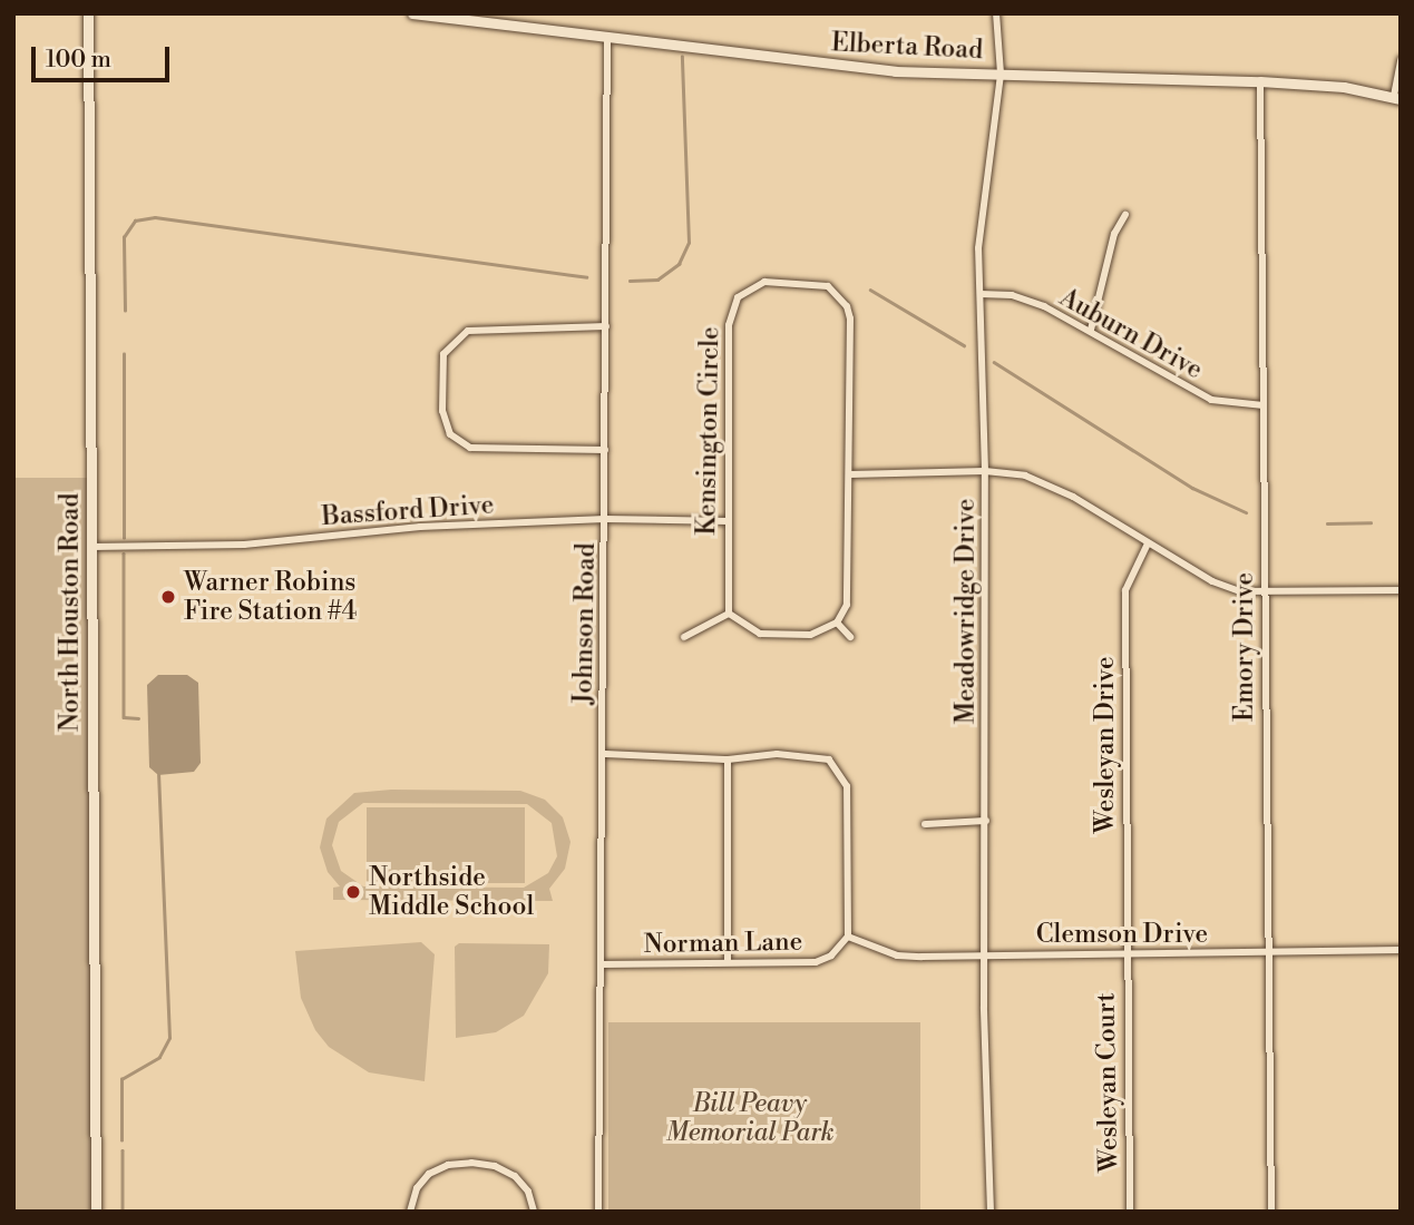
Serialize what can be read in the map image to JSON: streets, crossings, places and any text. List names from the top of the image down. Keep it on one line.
{"streets":{"street":["Elberta Road","Auburn Drive","Kensington Circle","Bassford Drive","Meadowridge Drive","North Houston Road","Johnson Road","Emory Drive","Wesleyan Drive","Clemson Drive","Norman Lane","Wesleyan Court"]},"crossings":[["Elberta Road","Meadowridge Drive"],["Elberta Road","Johnson Road"],["Elberta Road","Emory Drive"],["Auburn Drive","Meadowridge Drive"],["Auburn Drive","Emory Drive"],["Kensington Circle","Bassford Drive"],["Bassford Drive","North Houston Road"],["Bassford Drive","Johnson Road"],["Meadowridge Drive","Clemson Drive"],["Johnson Road","Norman Lane"],["Emory Drive","Clemson Drive"],["Wesleyan Drive","Clemson Drive"],["Wesleyan Drive","Wesleyan Court"],["Clemson Drive","Norman Lane"],["Clemson Drive","Wesleyan Court"]],"parks":["Bill Peavy Memorial Park"],"places":["Warner Robins Fire Station #4","Northside Middle School"],"scale_bar":"100 m"}
